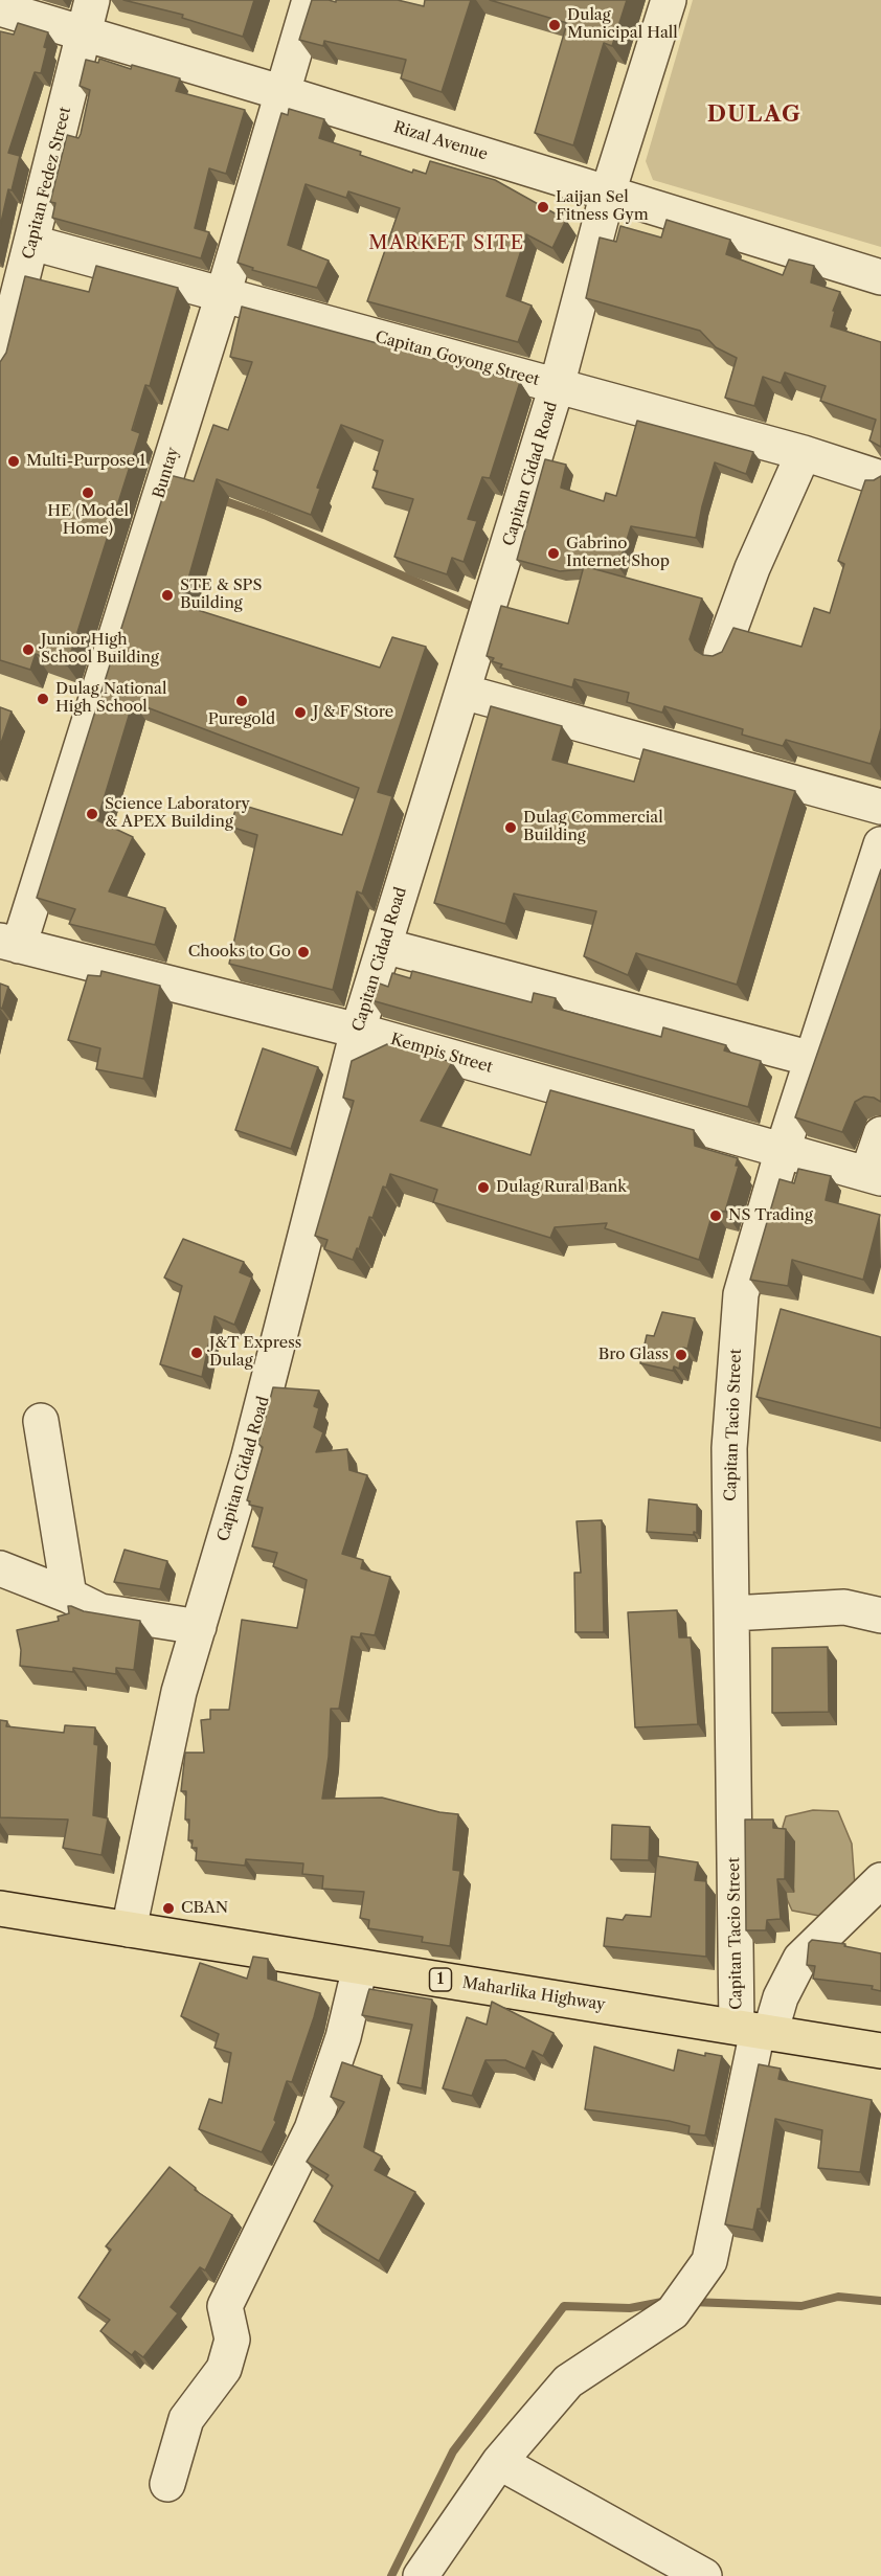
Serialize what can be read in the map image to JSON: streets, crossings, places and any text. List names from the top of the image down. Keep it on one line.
{"streets":{"highway":["1","Maharlika Highway"],"street":["Rizal Avenue","Capitan Fedez Street","Capitan Goyong Street","Buntay","Capitan Cidad Road","Kempis Street","Capitan Tacio Street"]},"crossings":[["Rizal Avenue","Capitan Fedez Street"],["Rizal Avenue","Buntay"],["Rizal Avenue","Capitan Cidad Road"],["Capitan Fedez Street","Capitan Goyong Street"],["Capitan Goyong Street","Buntay"],["Capitan Goyong Street","Capitan Cidad Road"],["Buntay","Kempis Street"],["Capitan Cidad Road","Kempis Street"],["Capitan Cidad Road","Maharlika Highway"],["Kempis Street","Capitan Tacio Street"],["Capitan Tacio Street","Maharlika Highway"]],"districts":["DULAG","MARKET SITE"],"places":["Dulag Municipal Hall","Laijan Sel Fitness Gym","Multi-Purpose 1","HE (Model Home)","Gabrino Internet Shop","STE & SPS Building","Junior High School Building","Dulag National High School","Puregold","J & F Store","Science Laboratory & APEX Building","Dulag Commercial Building","Chooks to Go","Dulag Rural Bank","NS Trading","J&T Express Dulag","Bro Glass","CBAN"]}
